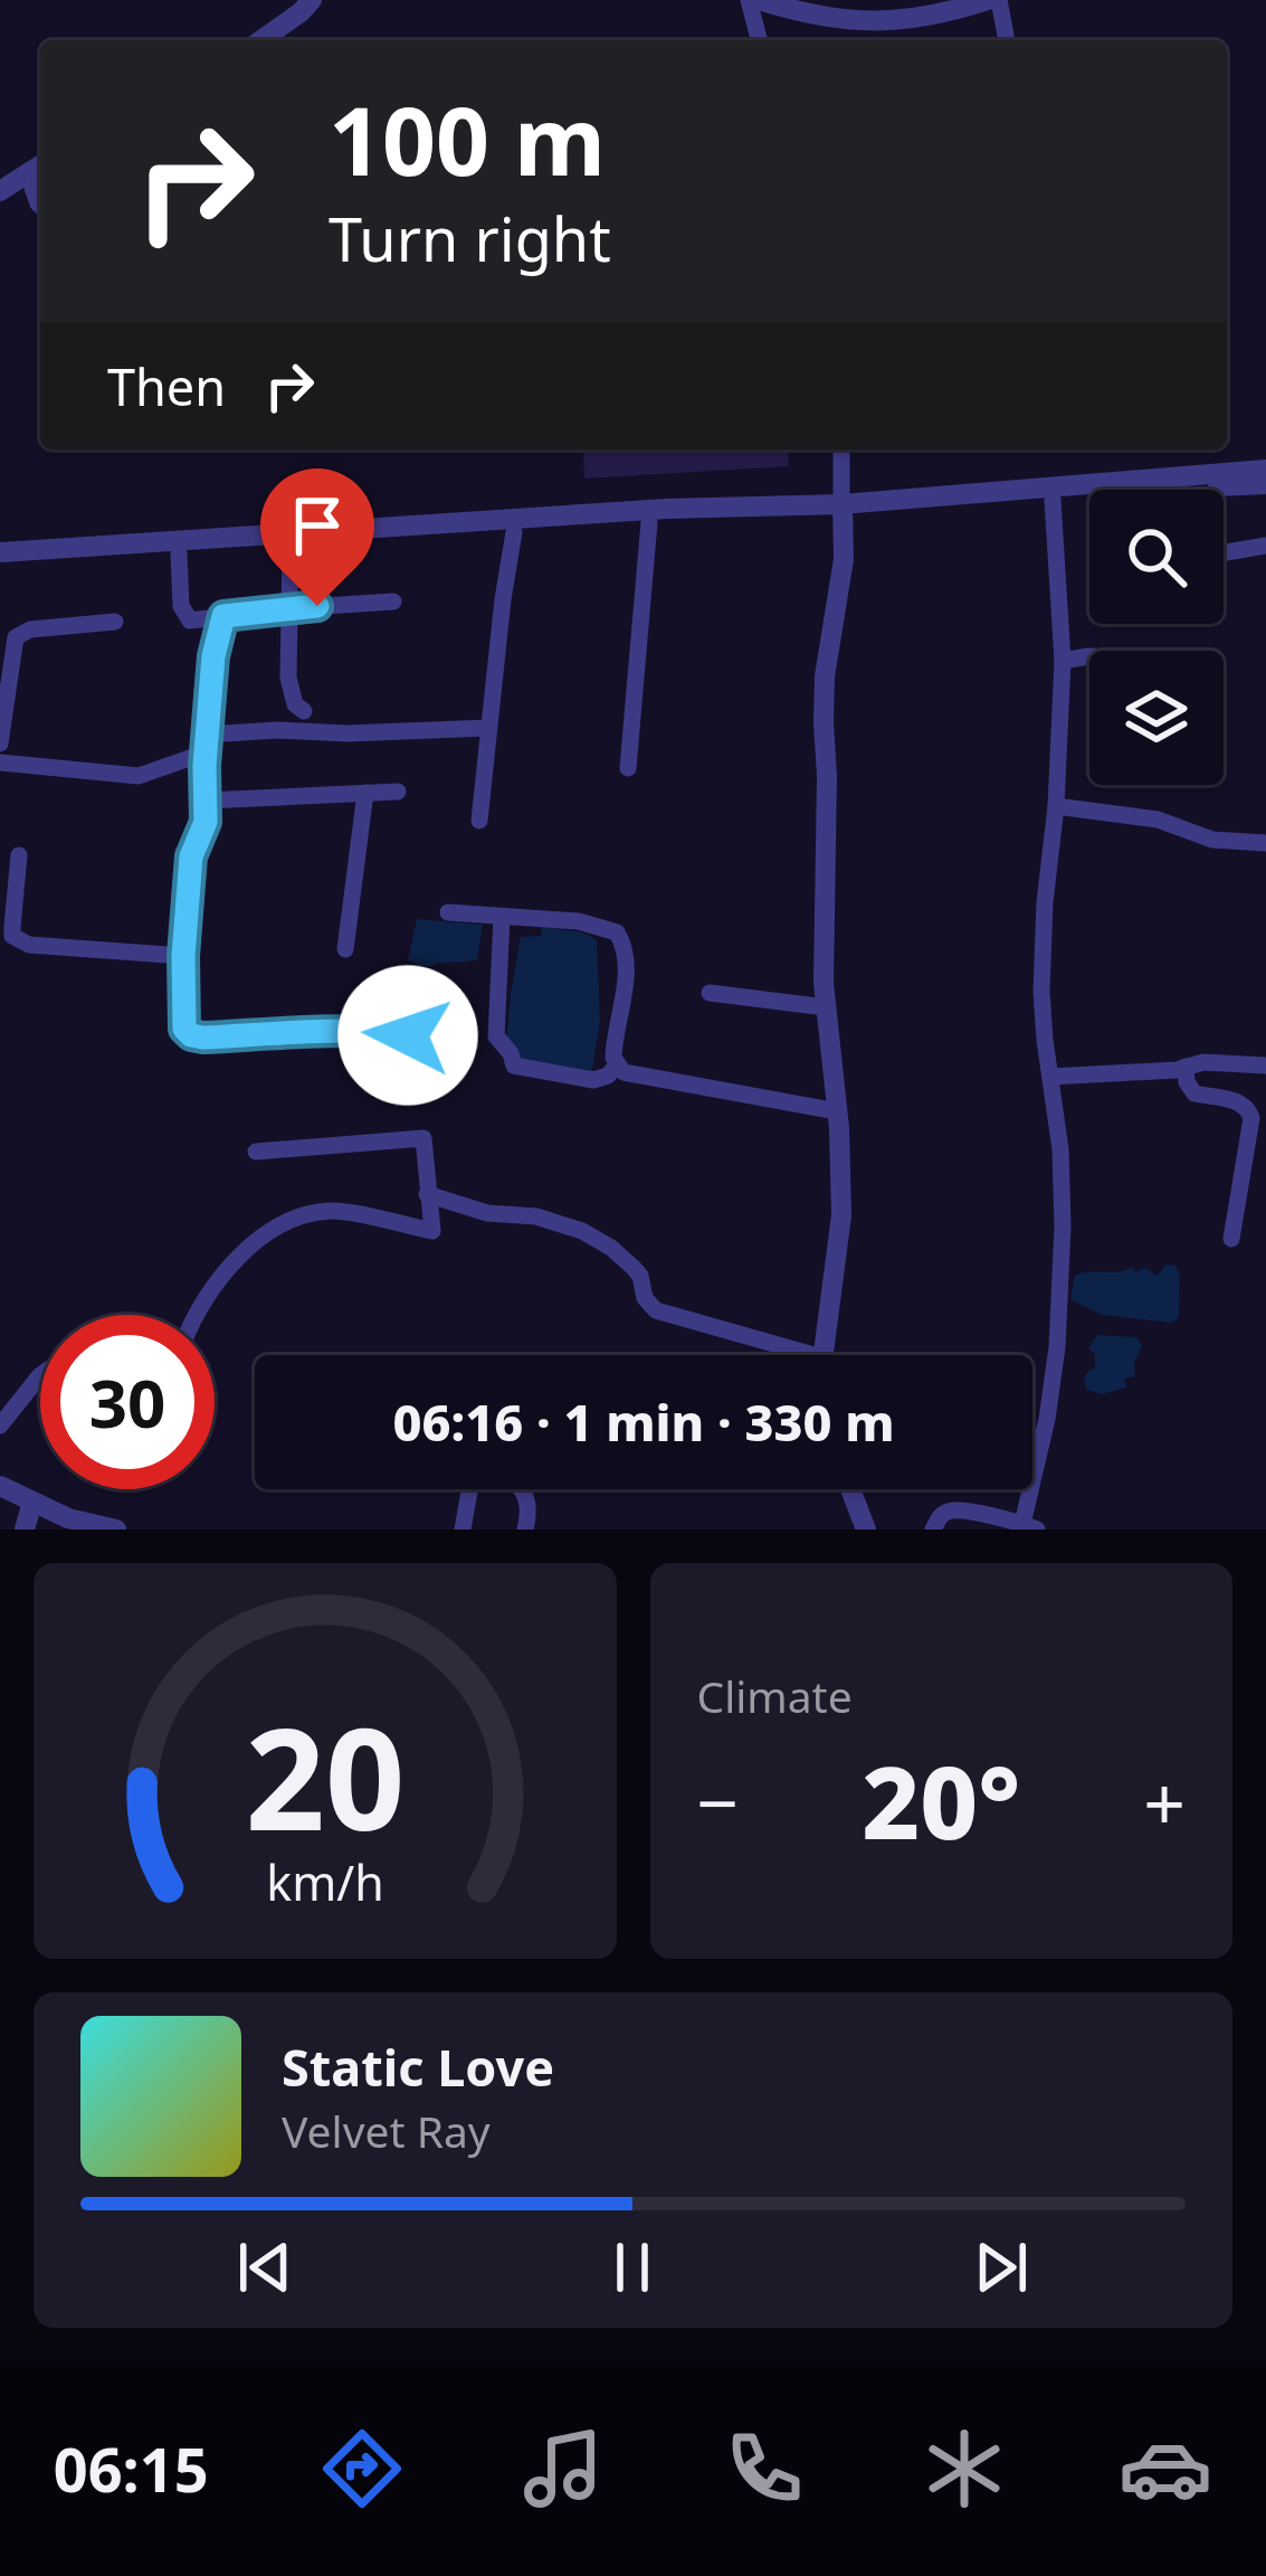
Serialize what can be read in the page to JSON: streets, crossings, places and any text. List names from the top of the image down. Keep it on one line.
{"page":{"turn":["100 m","Turn right"],"then":"Then","limit":"30","trip":"06:16 · 1 min · 330 m","tile":"Climate","heat":["−","20°","+"],"song":["Static Love","Velvet Ray"],"tabs":"06:15","gauge":["20","km/h"]}}
